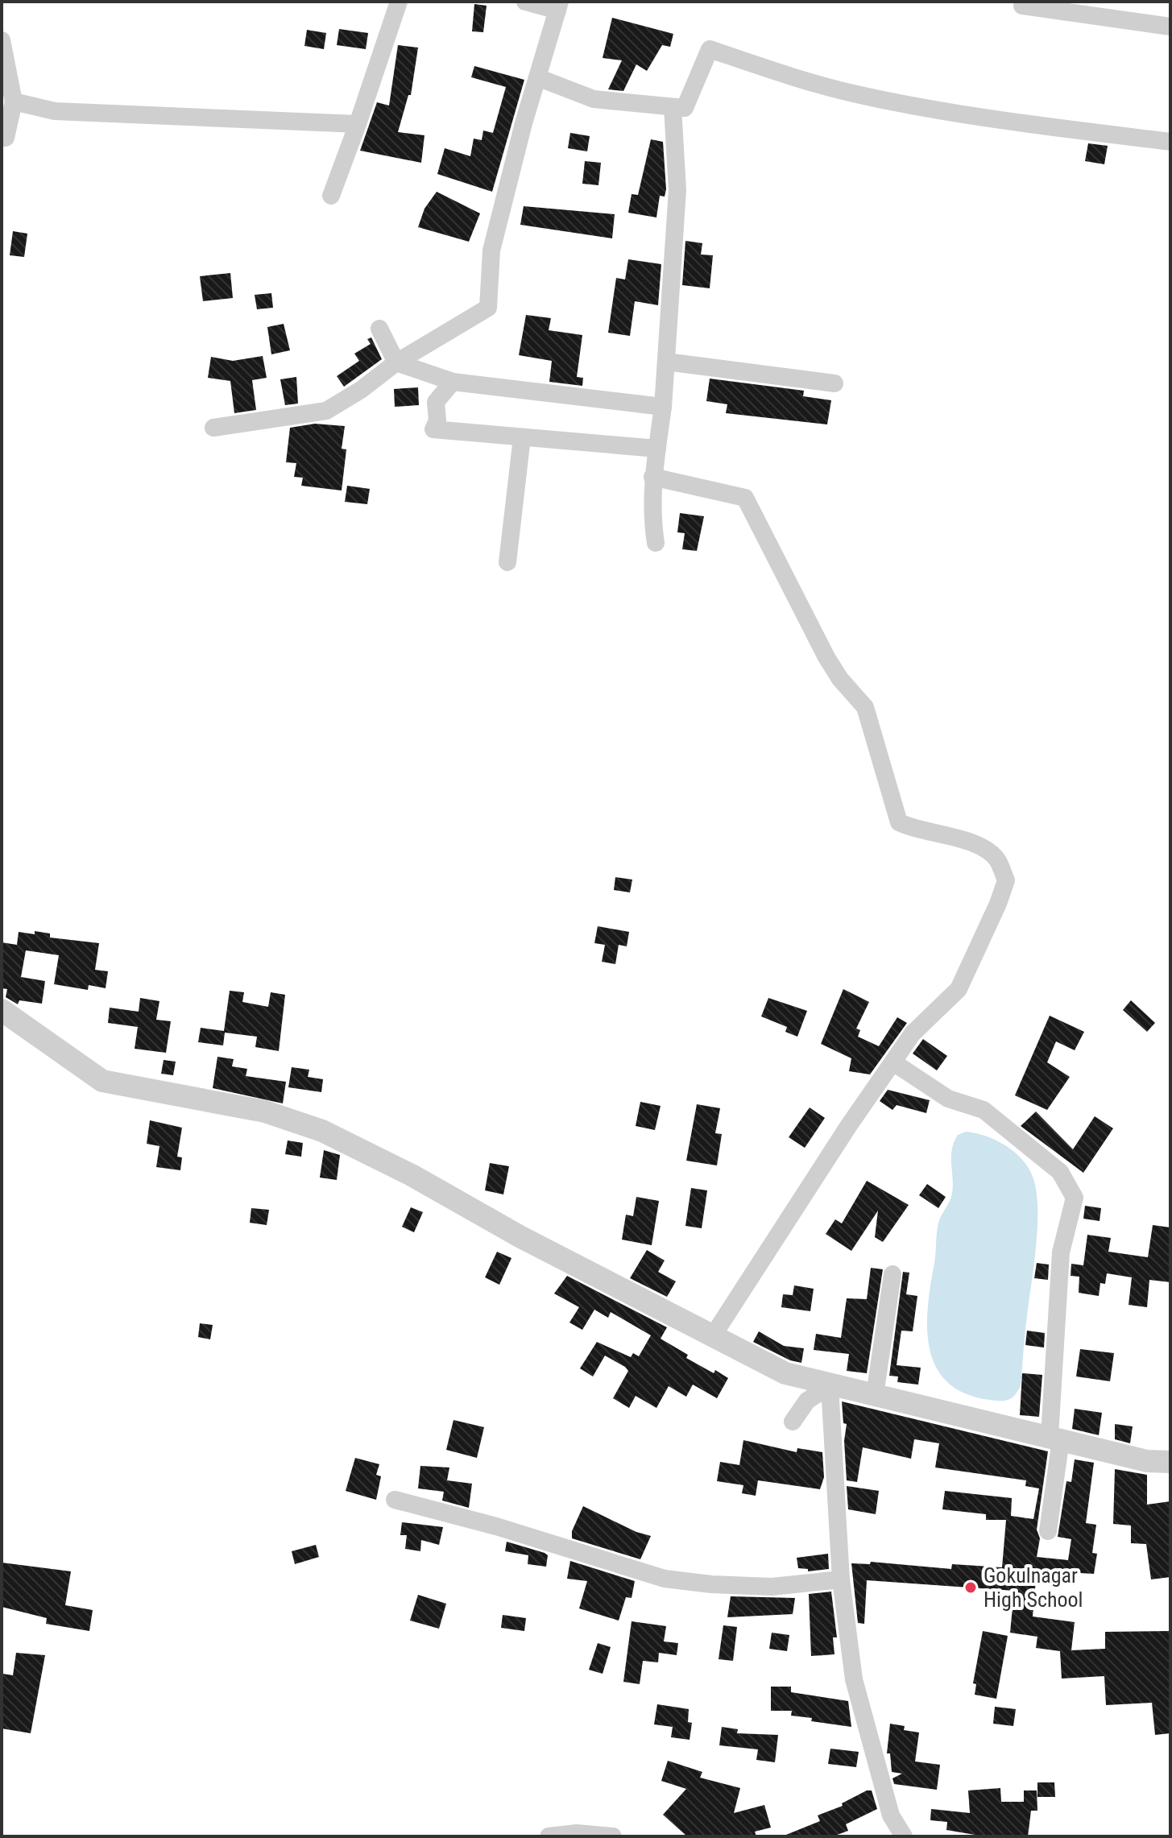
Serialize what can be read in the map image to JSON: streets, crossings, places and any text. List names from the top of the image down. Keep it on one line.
{"places":["Gokulnagar High School"]}
